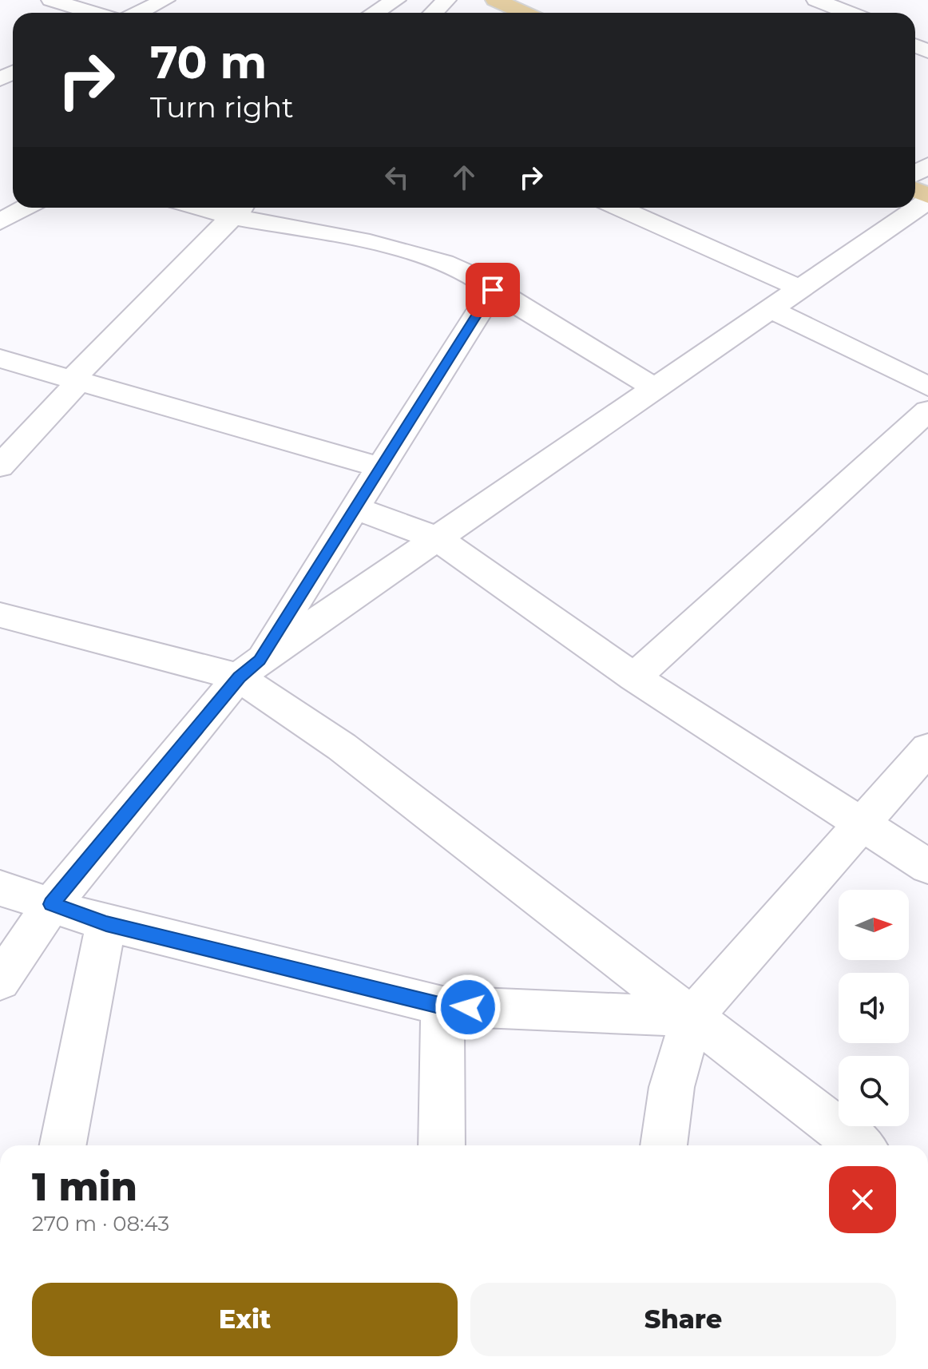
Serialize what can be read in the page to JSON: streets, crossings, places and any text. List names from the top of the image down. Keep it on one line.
{"north":"right","page":{"turn":["70 m","Turn right"],"heading":["1 min","270 m · 08:43"],"buttons":["Exit","Share"]}}
